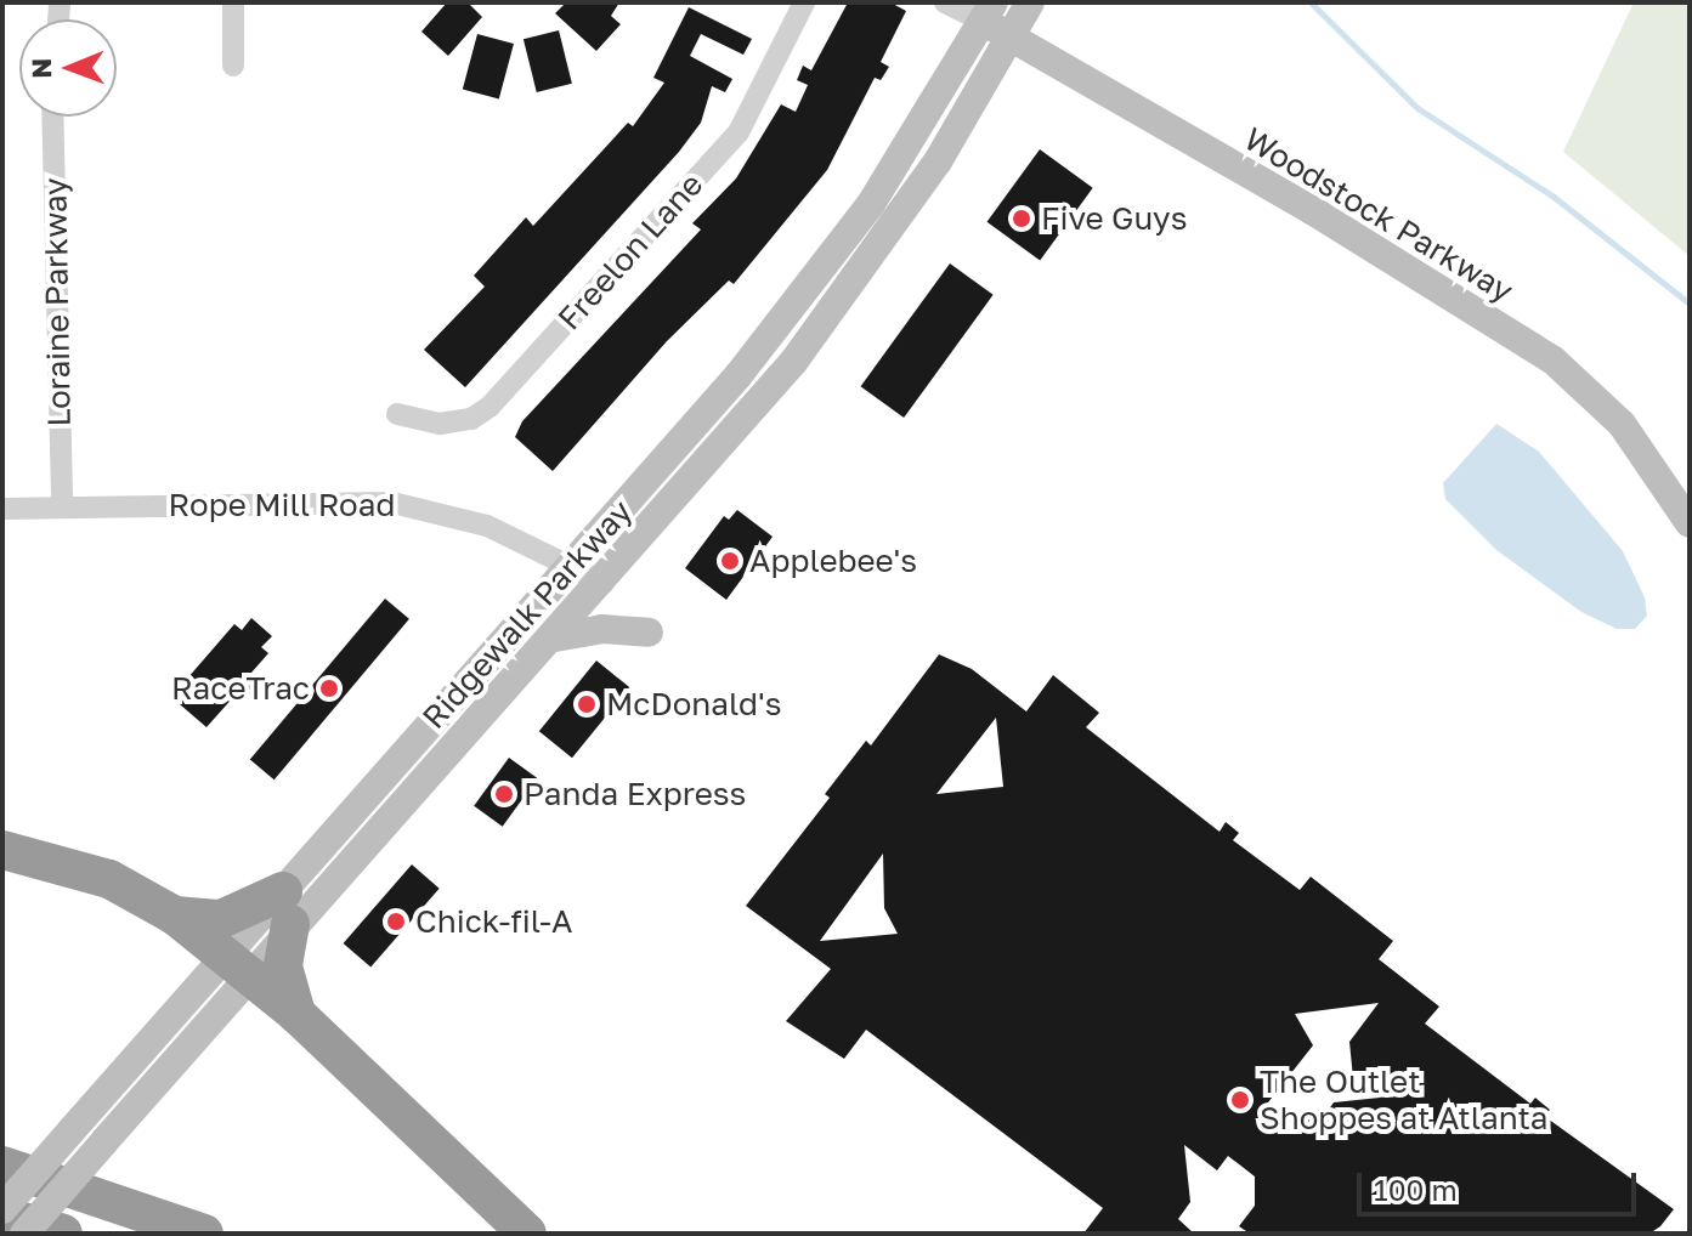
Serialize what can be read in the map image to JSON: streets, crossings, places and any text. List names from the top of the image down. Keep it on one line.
{"streets":{"main road":["Woodstock Parkway","Ridgewalk Parkway"],"street":["Freelon Lane","Loraine Parkway","Rope Mill Road"]},"crossings":[["Woodstock Parkway","Ridgewalk Parkway"],["Loraine Parkway","Rope Mill Road"],["Rope Mill Road","Ridgewalk Parkway"]],"places":["Five Guys","Applebee's","RaceTrac","McDonald's","Panda Express","Chick-fil-A","The Outlet Shoppes at Atlanta"],"scale_bar":"100 m","north":"left"}
